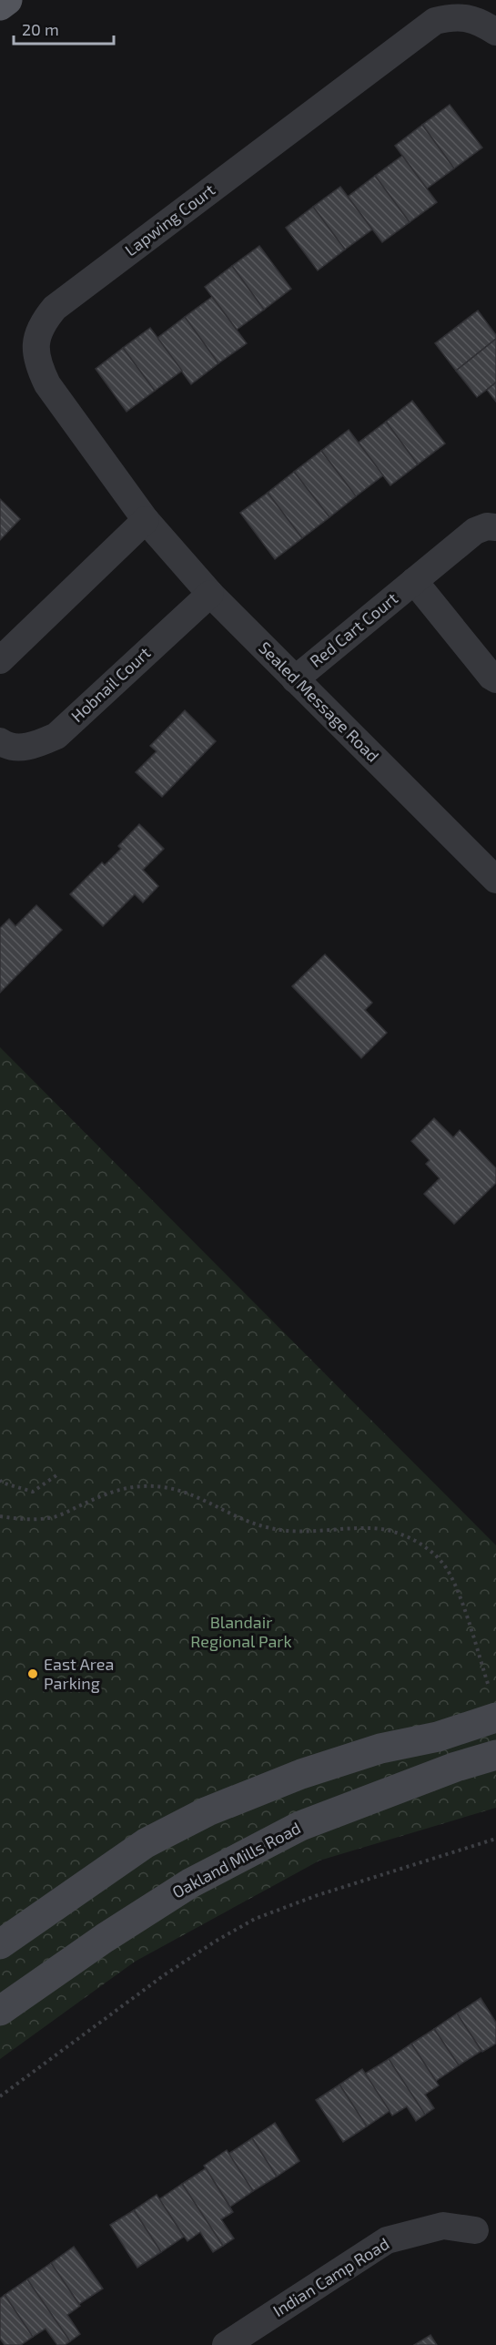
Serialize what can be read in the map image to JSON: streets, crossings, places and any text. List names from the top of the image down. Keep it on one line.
{"streets":{"street":["Lapwing Court","Red Cart Court","Hobnail Court","Sealed Message Road","Oakland Mills Road","Indian Camp Road"]},"crossings":[["Lapwing Court","Sealed Message Road"],["Red Cart Court","Sealed Message Road"],["Hobnail Court","Sealed Message Road"]],"parks":["Blandair Regional Park"],"places":["East Area Parking"],"scale_bar":"20 m"}
